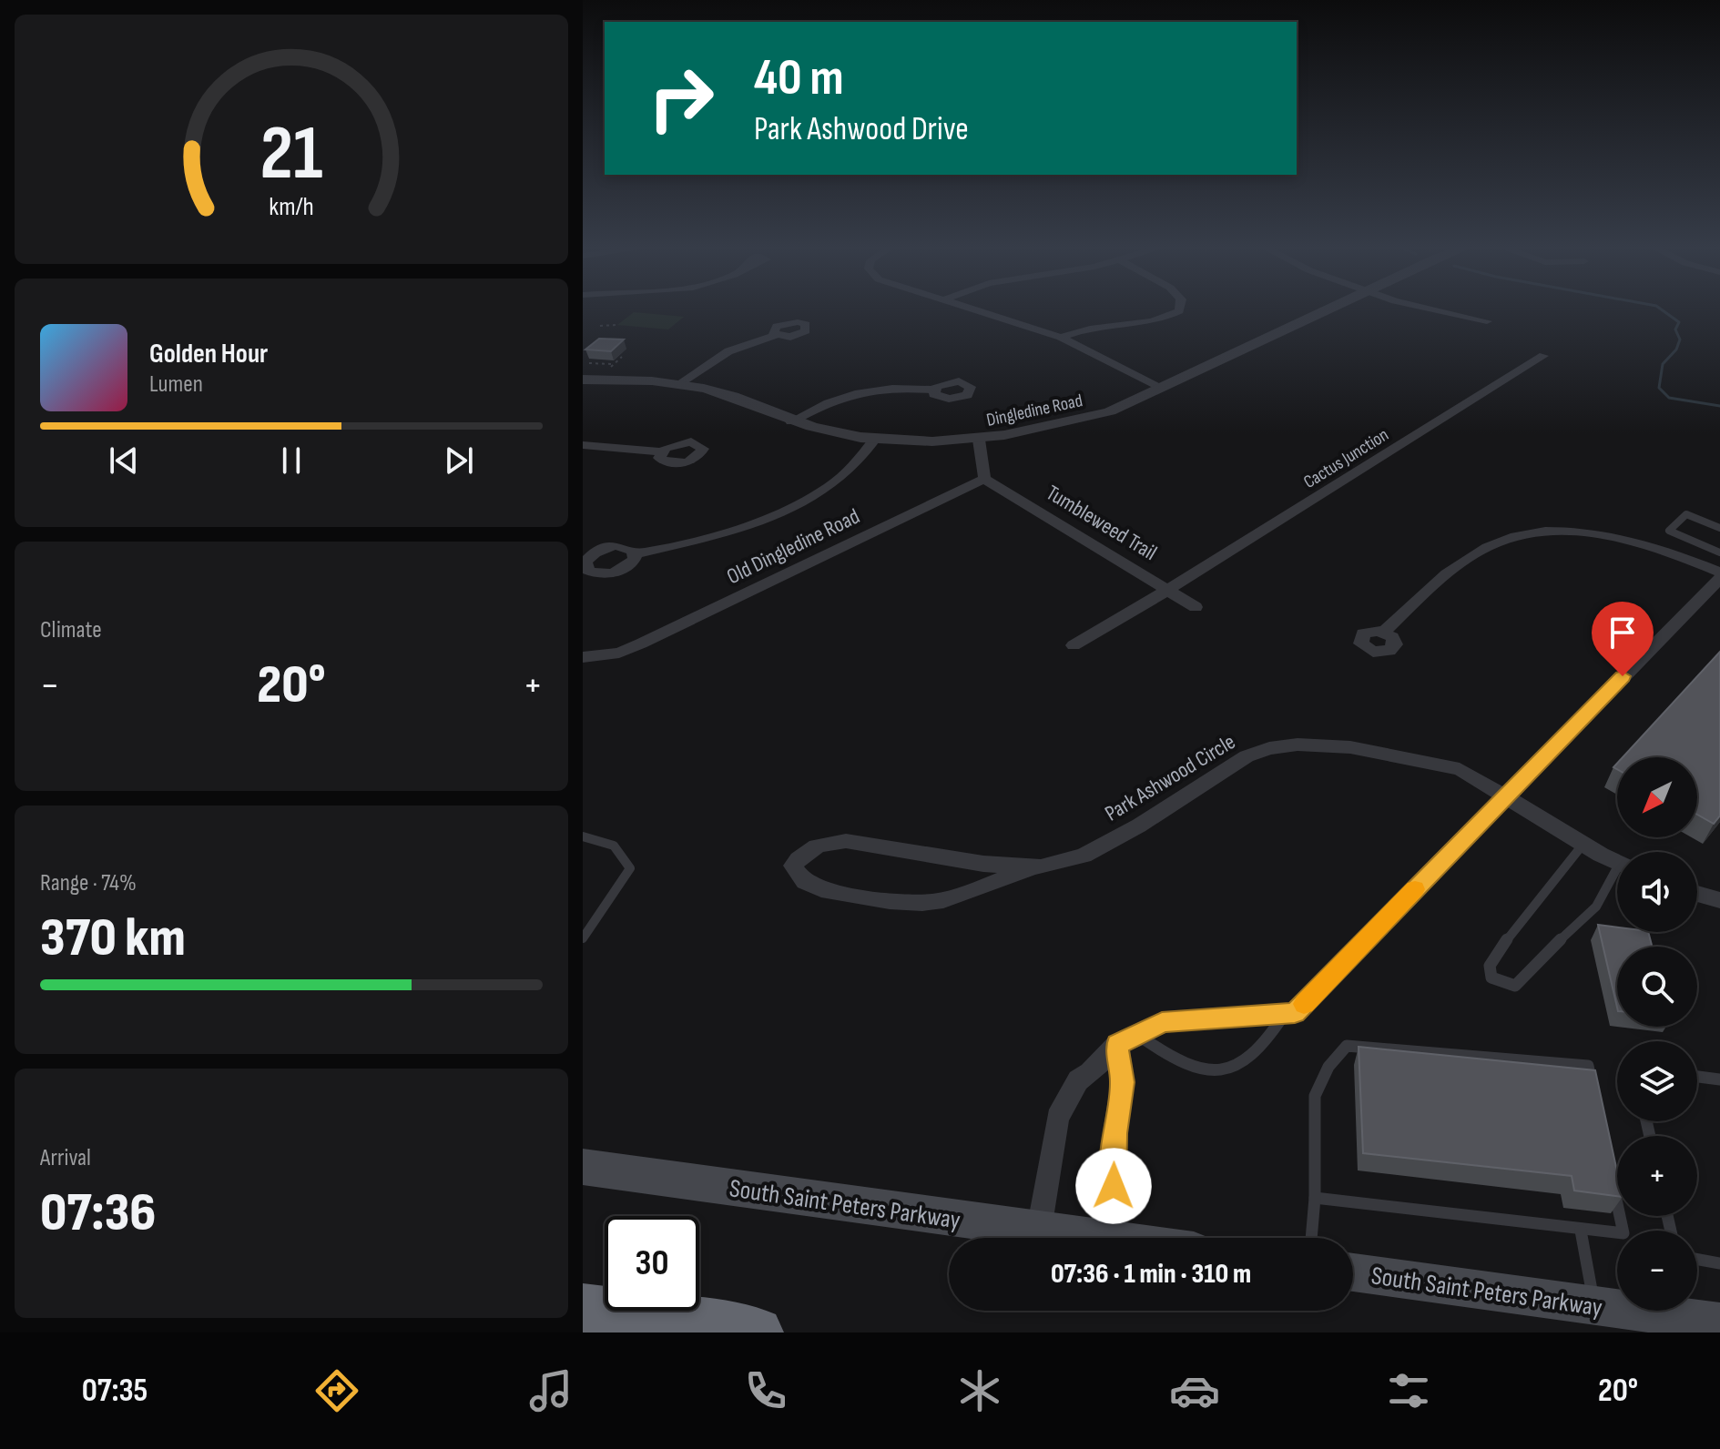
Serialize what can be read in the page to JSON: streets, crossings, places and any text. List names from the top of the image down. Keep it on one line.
{"streets":{"main road":["South Saint Peters Parkway"],"street":["Dingledine Road","Cactus Junction","Tumbleweed Trail","Old Dingledine Road","Park Ashwood Circle"]},"crossings":[["Cactus Junction","Tumbleweed Trail"],["Tumbleweed Trail","Old Dingledine Road"]],"north":"bottom left","page":{"turn":["40 m","Park Ashwood Drive"],"song":["Golden Hour","Lumen"],"tile":["Climate",["Range · 74%","370 km"],["Arrival","07:36"]],"heat":["−","20°","+"],"map_buttons":["+","−"],"limit":"30","trip":"07:36 · 1 min · 310 m","tabs":["07:35","20°"],"gauge":["21","km/h"]}}
